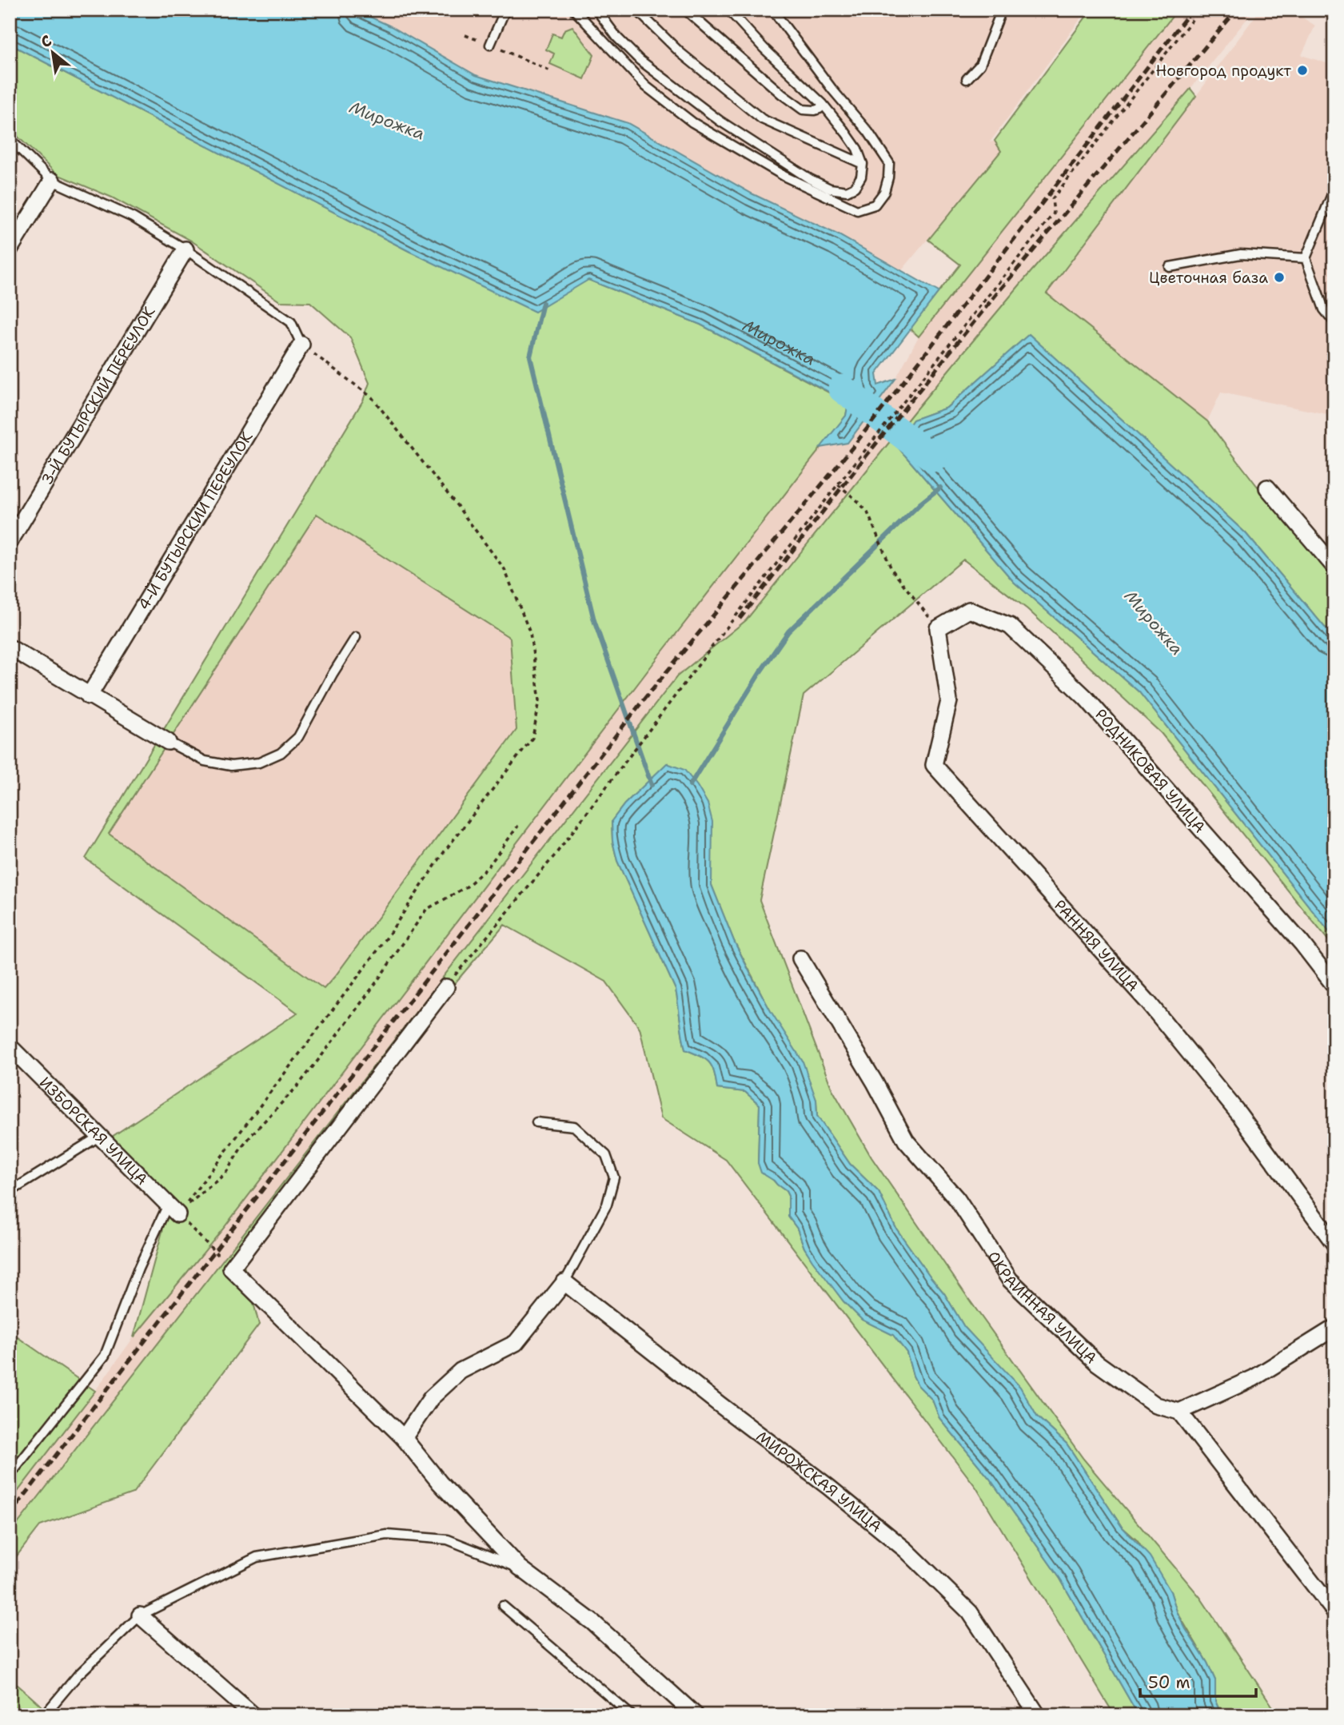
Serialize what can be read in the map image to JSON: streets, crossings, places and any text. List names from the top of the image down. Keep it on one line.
{"streets":{"street":["3-Й БУТЫРСКИЙ ПЕРЕУЛОК","4-Й БУТЫРСКИЙ ПЕРЕУЛОК","РОДНИКОВАЯ УЛИЦА","РАННЯЯ УЛИЦА","ИЗБОРСКАЯ УЛИЦА","ОКРАИННАЯ УЛИЦА","МИРОЖСКАЯ УЛИЦА"]},"crossings":[["РОДНИКОВАЯ УЛИЦА","РАННЯЯ УЛИЦА"]],"water":["Мирожка"],"places":["Новгород продукт","Цветочная база"],"scale_bar":"50 m","north":"top left"}
